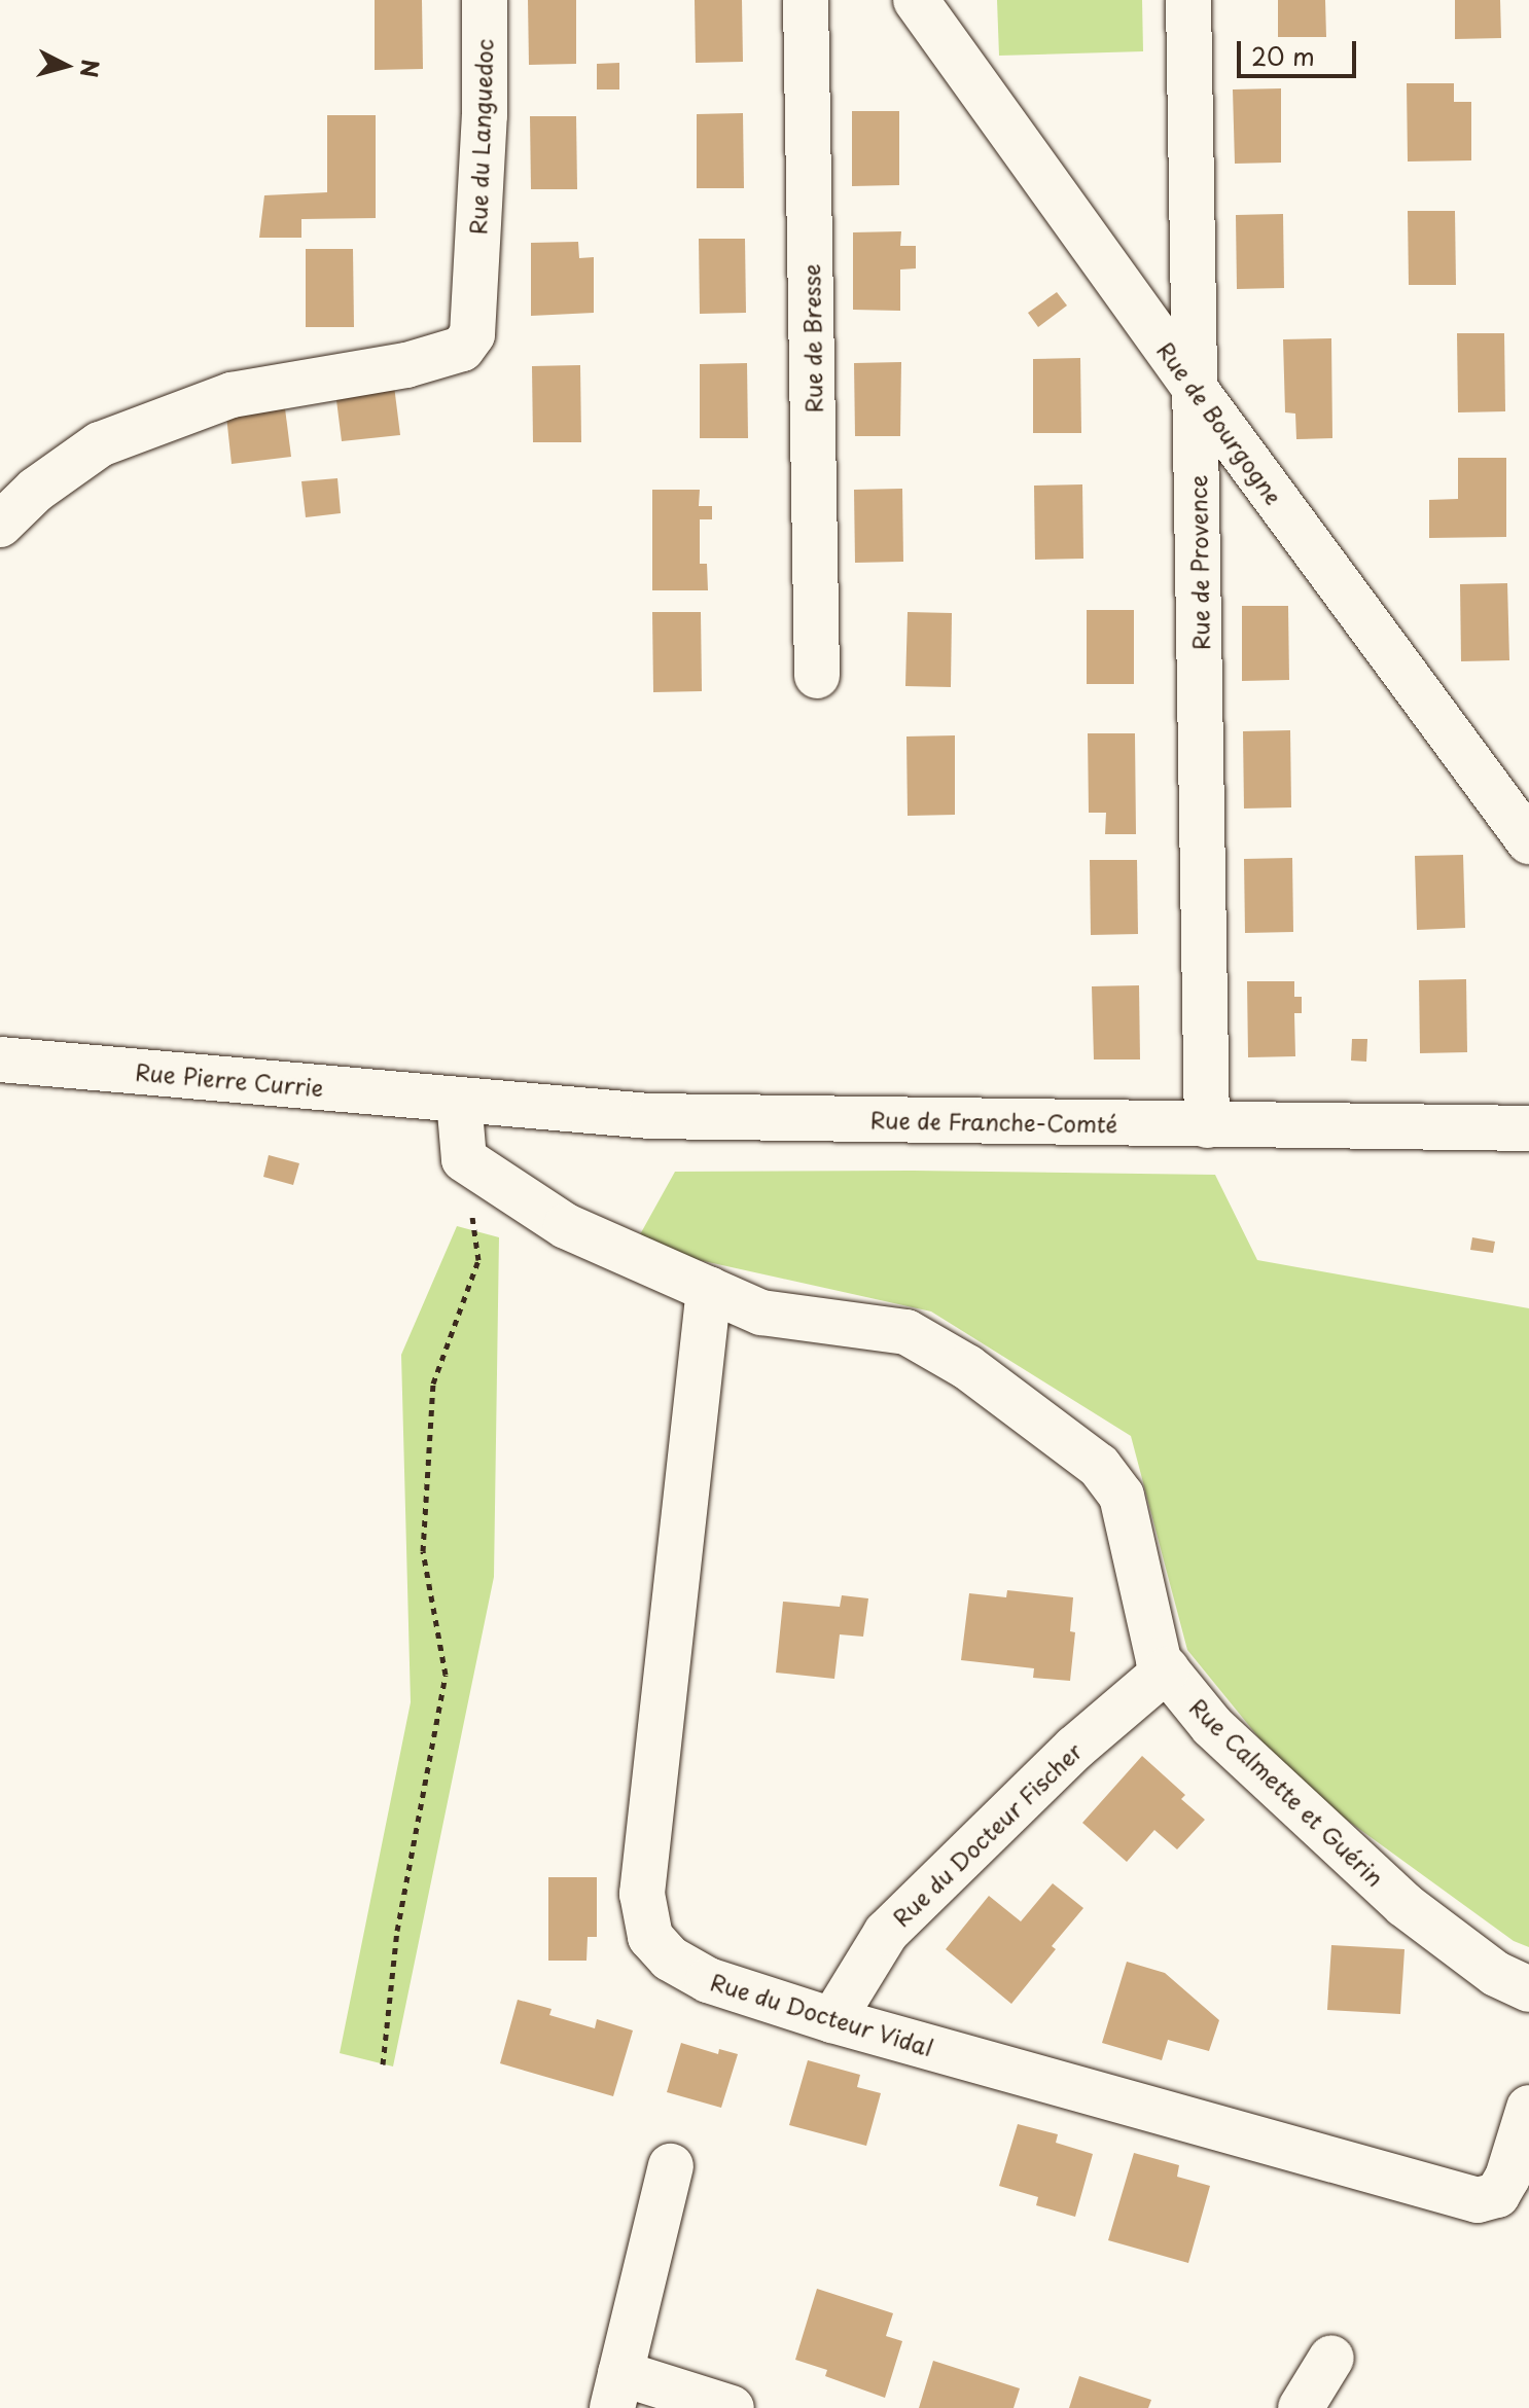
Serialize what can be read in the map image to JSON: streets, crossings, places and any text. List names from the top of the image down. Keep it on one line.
{"streets":{"street":["Rue du Languedoc","Rue de Bresse","Rue de Bourgogne","Rue de Provence","Rue Pierre Currie","Rue de Franche-Comté","Rue Calmette et Guérin","Rue du Docteur Fischer","Rue du Docteur Vidal"]},"crossings":[["Rue de Bourgogne","Rue de Provence"],["Rue de Provence","Rue de Franche-Comté"],["Rue Pierre Currie","Rue de Franche-Comté"],["Rue Calmette et Guérin","Rue du Docteur Fischer"],["Rue Calmette et Guérin","Rue du Docteur Vidal"],["Rue du Docteur Fischer","Rue du Docteur Vidal"]],"scale_bar":"20 m","north":"right"}
